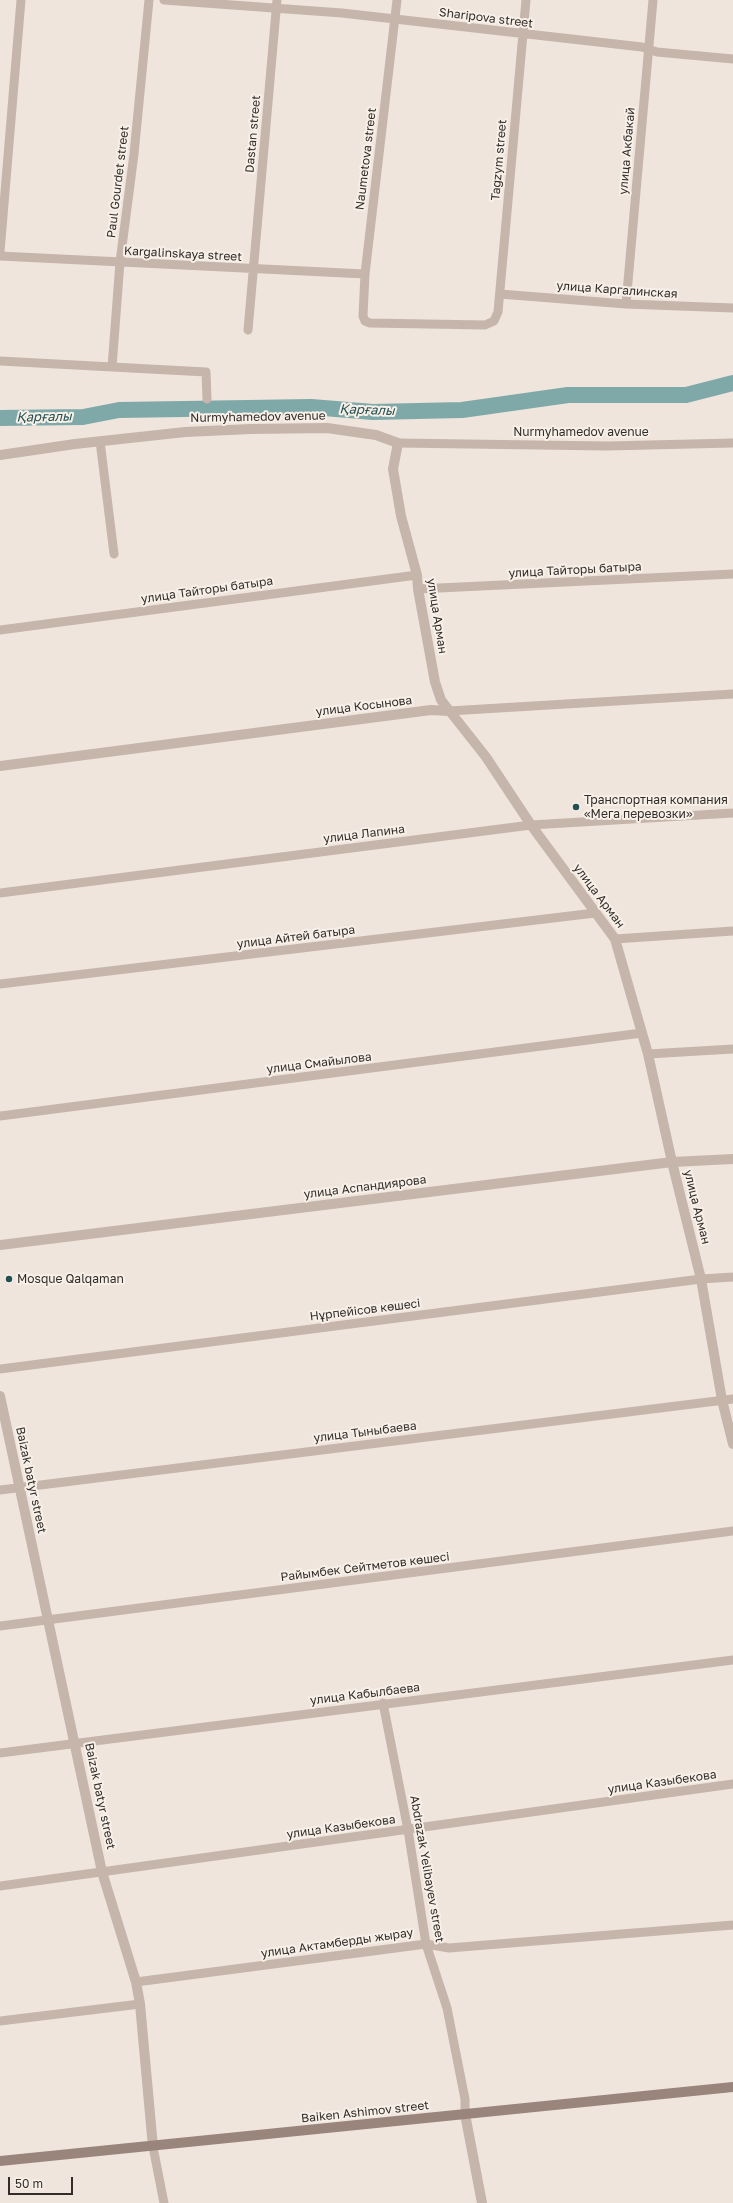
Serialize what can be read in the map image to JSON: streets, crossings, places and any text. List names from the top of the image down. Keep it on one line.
{"streets":{"main road":["Baiken Ashimov street"],"street":["Sharipova street","Dastan street","улица Акбакай","Naumetova street","Tagzym street","Paul Gourdet street","Kargalinskaya street","улица Каргалинская","Nurmyhamedov avenue","улица Тайторы батыра","улица Арман","улица Косынова","улица Лапина","улица Айтей батыра","улица Смайылова","улица Аспандиярова","Нұрпейісов көшесі","улица Тыныбаева","Baizak batyr street","Райымбек Сейтметов көшесі","улица Кабылбаева","улица Казыбекова","Abdrazak Yelibayev street","улица Актамберды жырау"]},"crossings":[["Sharipova street","Dastan street"],["Sharipova street","улица Акбакай"],["Sharipova street","Naumetova street"],["Sharipova street","Tagzym street"],["Dastan street","Kargalinskaya street"],["улица Акбакай","улица Каргалинская"],["Naumetova street","Tagzym street"],["Naumetova street","Kargalinskaya street"],["Tagzym street","улица Каргалинская"],["Paul Gourdet street","Kargalinskaya street"],["Nurmyhamedov avenue","улица Арман"],["улица Тайторы батыра","улица Арман"],["улица Арман","улица Косынова"],["улица Арман","улица Лапина"],["улица Арман","улица Айтей батыра"],["улица Арман","улица Смайылова"],["улица Арман","улица Аспандиярова"],["улица Арман","Нұрпейісов көшесі"],["улица Арман","улица Тыныбаева"],["улица Тыныбаева","Baizak batyr street"],["Baizak batyr street","Райымбек Сейтметов көшесі"],["Baizak batyr street","улица Кабылбаева"],["Baizak batyr street","улица Казыбекова"],["Baizak batyr street","улица Актамберды жырау"],["Baizak batyr street","Baiken Ashimov street"],["улица Кабылбаева","Abdrazak Yelibayev street"],["улица Казыбекова","Abdrazak Yelibayev street"],["Abdrazak Yelibayev street","улица Актамберды жырау"],["Abdrazak Yelibayev street","Baiken Ashimov street"]],"water":["Қарғалы"],"places":["Транспортная компания «Мега перевозки»","Mosque Qalqaman"],"scale_bar":"50 m"}
